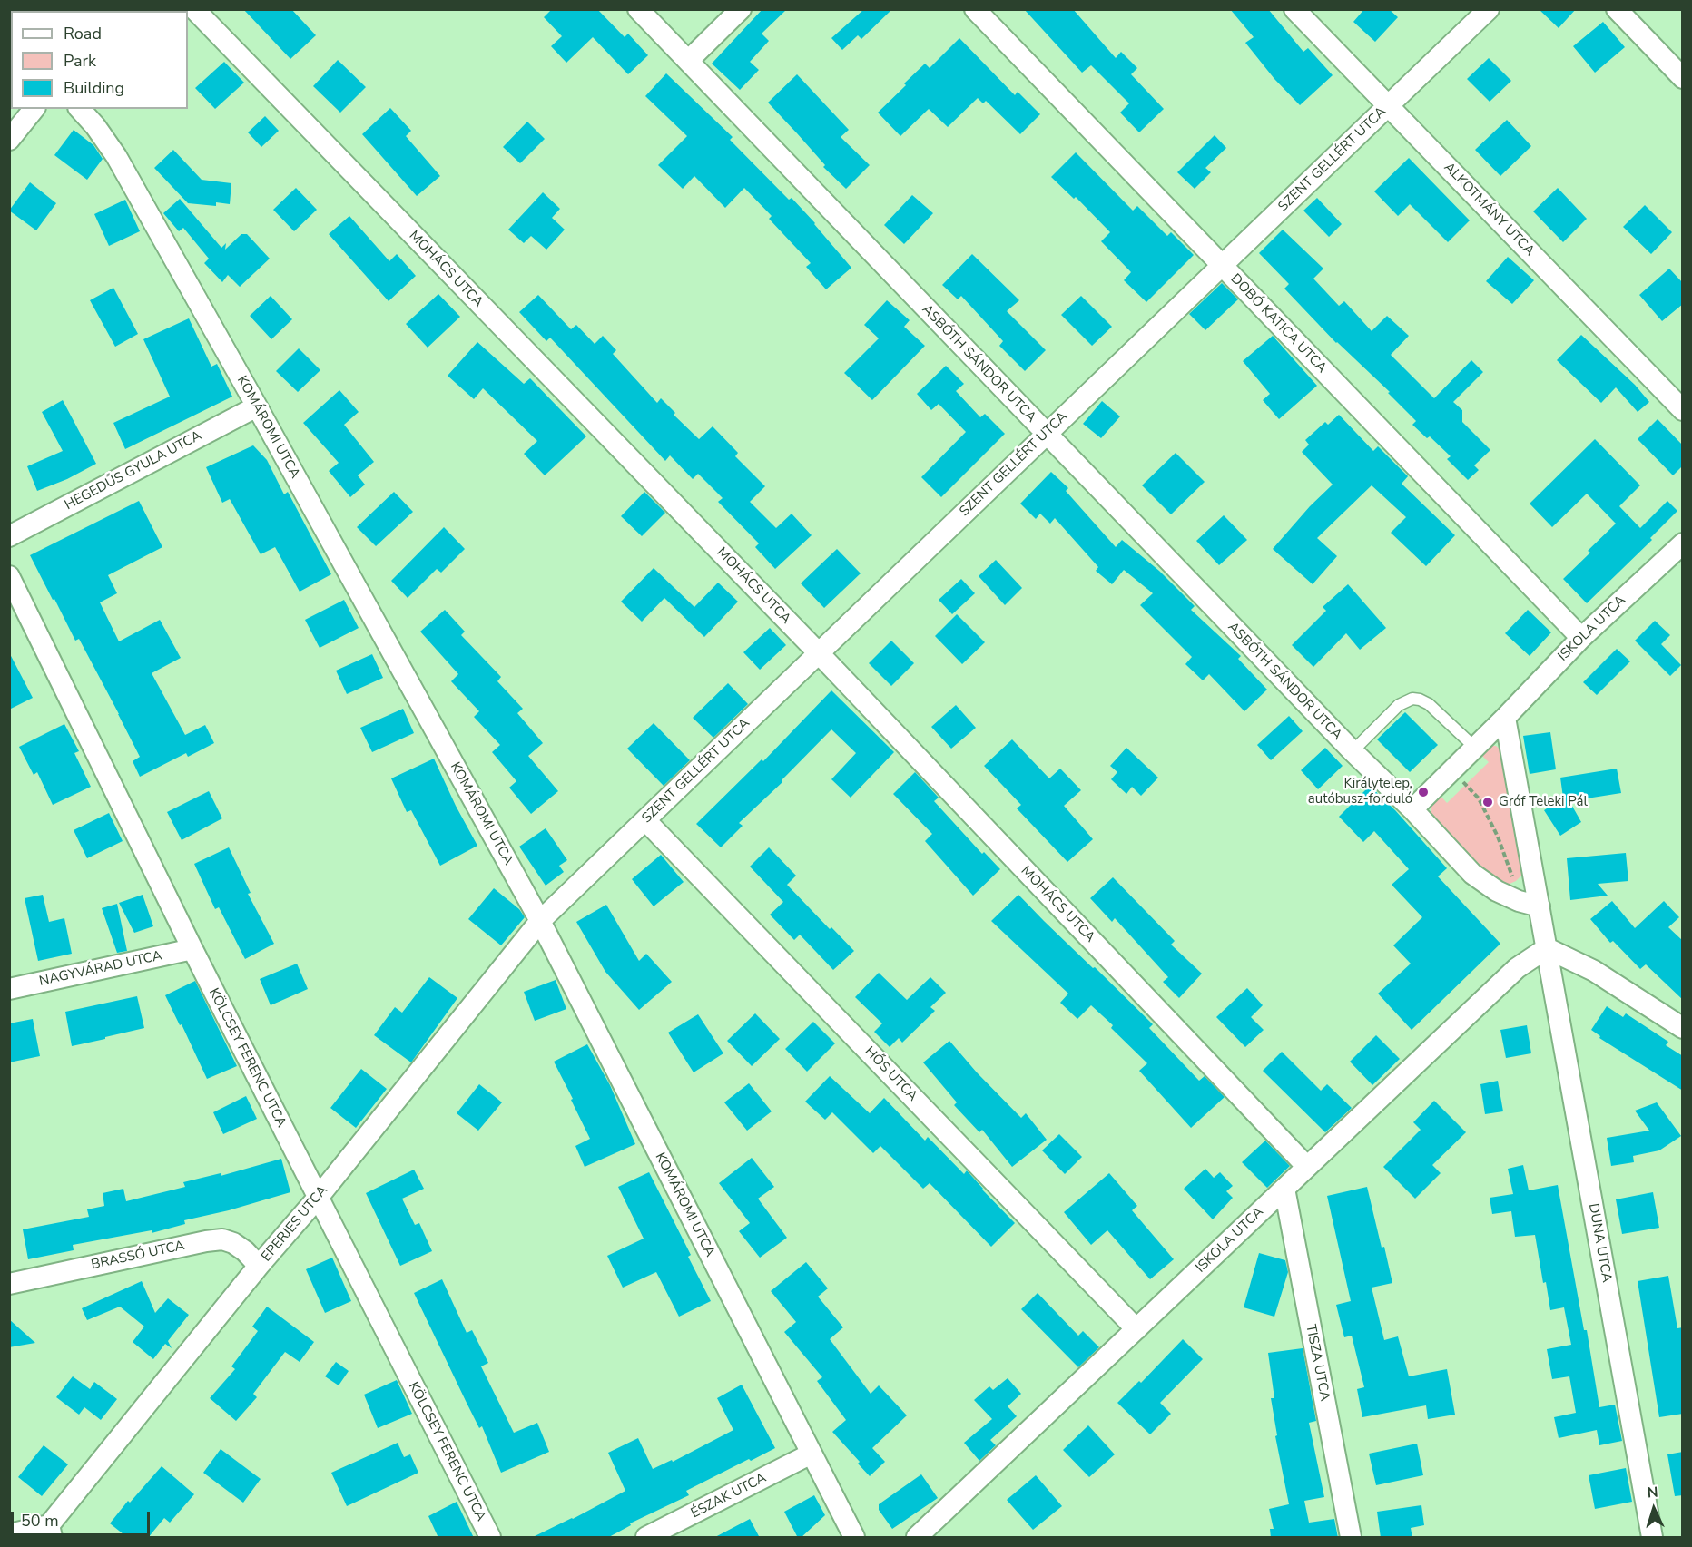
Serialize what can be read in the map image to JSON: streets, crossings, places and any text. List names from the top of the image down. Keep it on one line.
{"streets":{"street":["SZENT GELLÉRT UTCA","ALKOTMÁNY UTCA","MOHÁCS UTCA","DOBÓ KATICA UTCA","ASBÓTH SÁNDOR UTCA","KOMÁROMI UTCA","HEGEDŰS GYULA UTCA","ISKOLA UTCA","NAGYVÁRAD UTCA","KÖLCSEY FERENC UTCA","HŐS UTCA","EPERJES UTCA","DUNA UTCA","BRASSÓ UTCA","TISZA UTCA","ÉSZAK UTCA"]},"crossings":[["SZENT GELLÉRT UTCA","ALKOTMÁNY UTCA"],["SZENT GELLÉRT UTCA","MOHÁCS UTCA"],["SZENT GELLÉRT UTCA","DOBÓ KATICA UTCA"],["SZENT GELLÉRT UTCA","ASBÓTH SÁNDOR UTCA"],["SZENT GELLÉRT UTCA","KOMÁROMI UTCA"],["SZENT GELLÉRT UTCA","HŐS UTCA"],["SZENT GELLÉRT UTCA","EPERJES UTCA"],["MOHÁCS UTCA","ISKOLA UTCA"],["DOBÓ KATICA UTCA","ISKOLA UTCA"],["ASBÓTH SÁNDOR UTCA","ISKOLA UTCA"],["ASBÓTH SÁNDOR UTCA","DUNA UTCA"],["KOMÁROMI UTCA","HEGEDŰS GYULA UTCA"],["KOMÁROMI UTCA","EPERJES UTCA"],["KOMÁROMI UTCA","ÉSZAK UTCA"],["ISKOLA UTCA","HŐS UTCA"],["ISKOLA UTCA","DUNA UTCA"],["ISKOLA UTCA","TISZA UTCA"],["NAGYVÁRAD UTCA","KÖLCSEY FERENC UTCA"],["KÖLCSEY FERENC UTCA","EPERJES UTCA"],["EPERJES UTCA","BRASSÓ UTCA"]],"places":["Királytelep, autóbusz-forduló","Gróf Teleki Pál"],"legend":["Road","Park","Building"],"scale_bar":"50 m","north":"top"}
